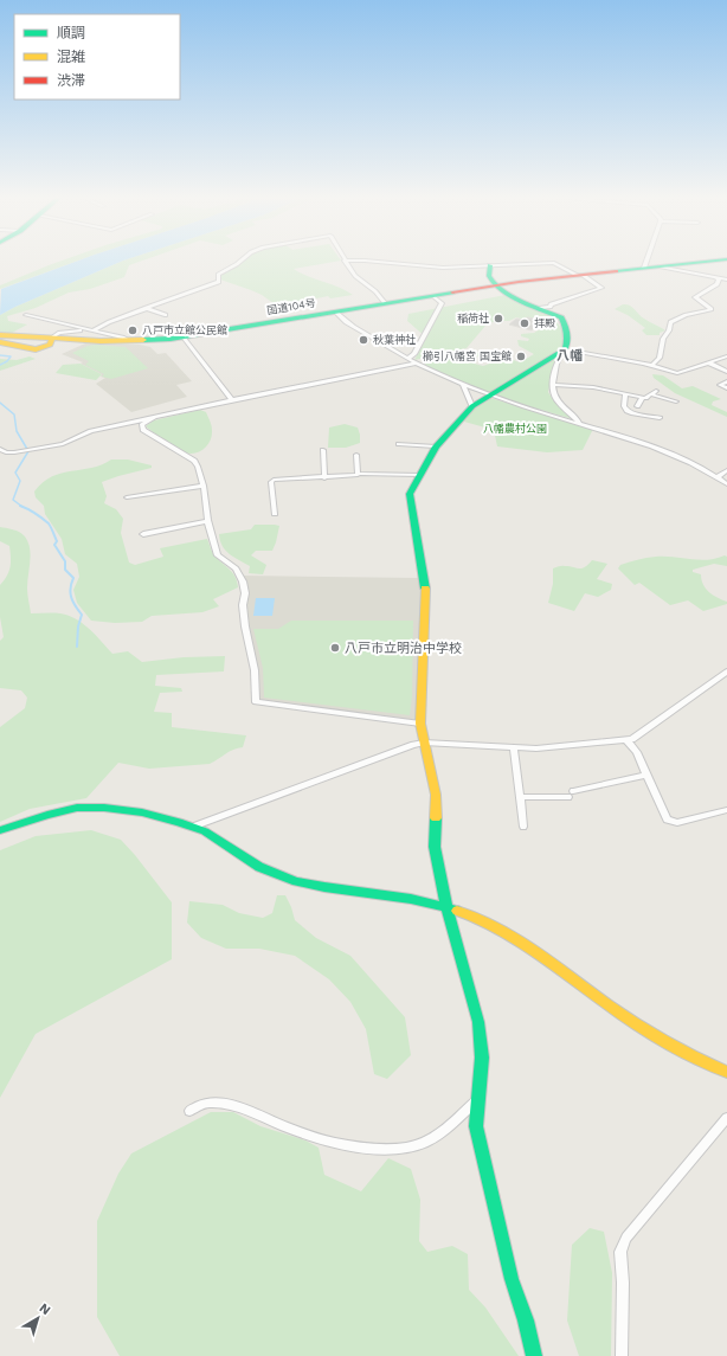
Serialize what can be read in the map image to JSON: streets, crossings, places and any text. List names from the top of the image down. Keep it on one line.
{"streets":{"main road":["国道104号"]},"districts":["八幡"],"parks":["八幡農村公園"],"places":["稲荷社","拝殿","八戸市立館公民館","秋葉神社","櫛引八幡宮 国宝館","八戸市立明治中学校"],"legend":["順調","混雑","渋滞"],"north":"top right"}
